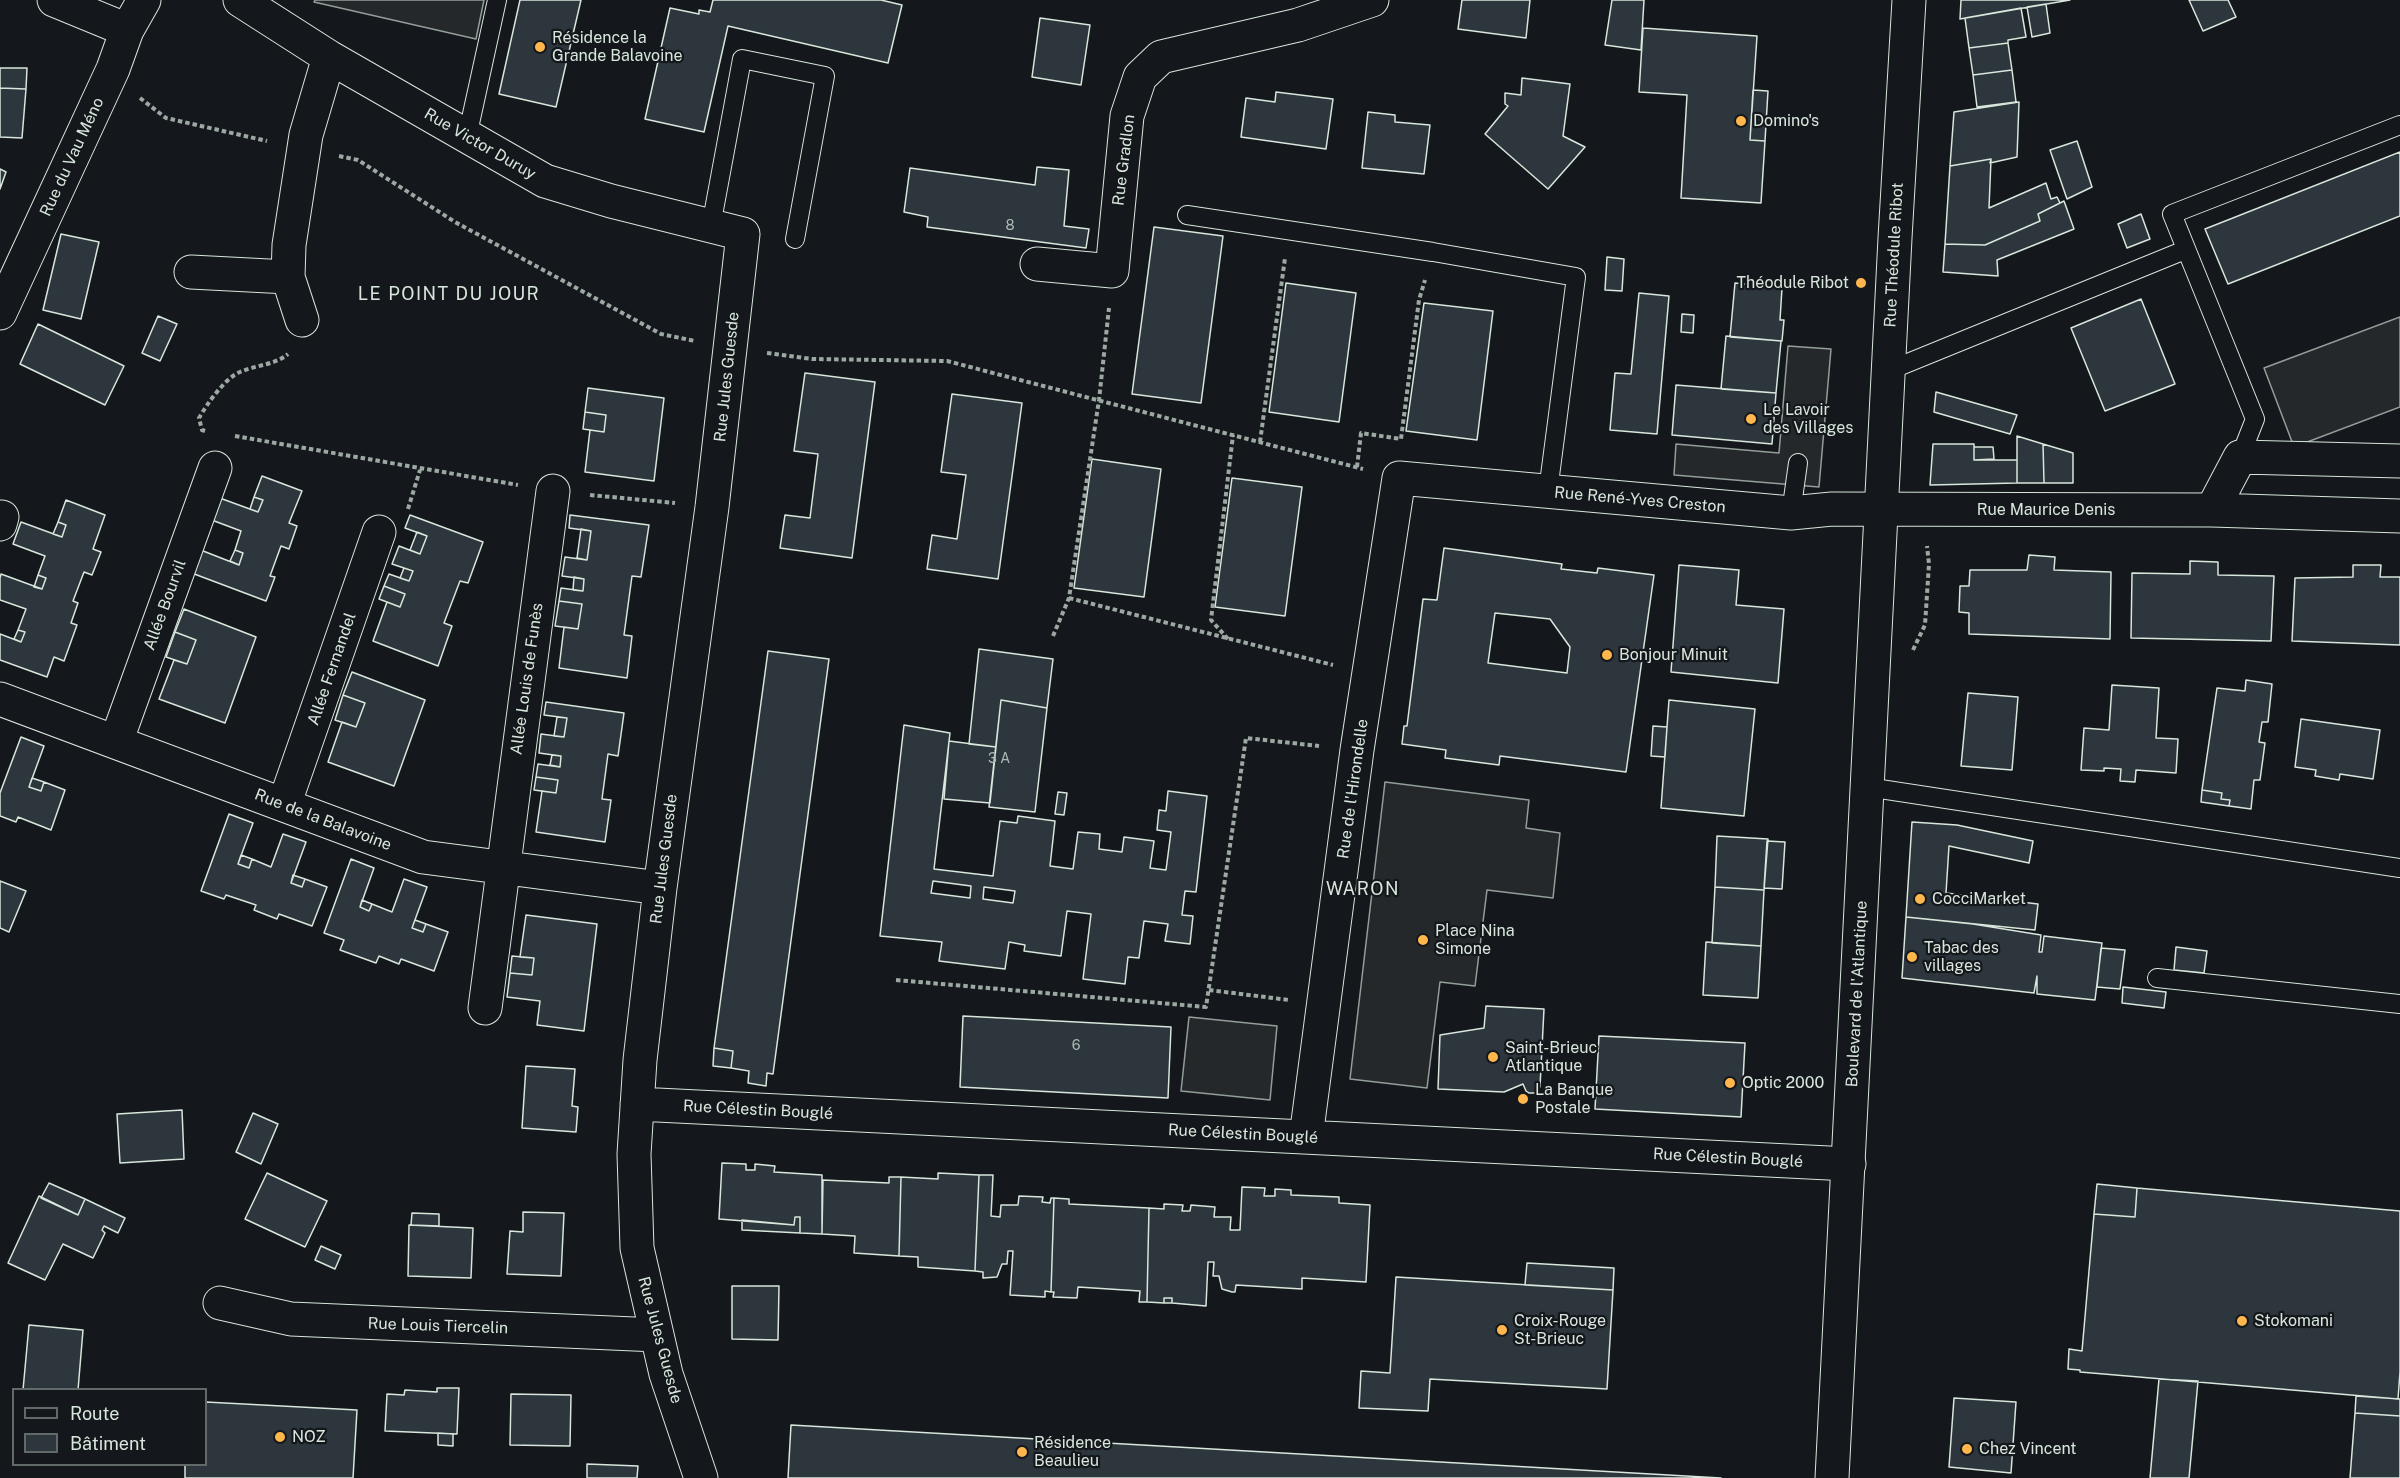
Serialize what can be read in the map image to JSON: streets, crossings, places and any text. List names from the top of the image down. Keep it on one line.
{"streets":{"street":["Rue Victor Duruy","Rue du Vau Méno","Rue Gradlon","Rue Théodule Ribot","Rue Jules Guesde","Rue René-Yves Creston","Rue Maurice Denis","Allée Bourvil","Allée Fernandel","Allée Louis de Funès","Rue de l'Hirondelle","Rue de la Balavoine","Boulevard de l'Atlantique","Rue Célestin Bouglé","Rue Louis Tiercelin"]},"crossings":[["Rue Victor Duruy","Rue Jules Guesde"],["Rue Théodule Ribot","Rue René-Yves Creston"],["Rue Théodule Ribot","Rue Maurice Denis"],["Rue Théodule Ribot","Boulevard de l'Atlantique"],["Rue Jules Guesde","Rue de la Balavoine"],["Rue Jules Guesde","Rue Célestin Bouglé"],["Rue Jules Guesde","Rue Louis Tiercelin"],["Rue René-Yves Creston","Rue Maurice Denis"],["Rue René-Yves Creston","Rue de l'Hirondelle"],["Rue René-Yves Creston","Boulevard de l'Atlantique"],["Rue Maurice Denis","Boulevard de l'Atlantique"],["Allée Bourvil","Rue de la Balavoine"],["Allée Fernandel","Rue de la Balavoine"],["Allée Louis de Funès","Rue de la Balavoine"],["Rue de l'Hirondelle","Rue Célestin Bouglé"],["Boulevard de l'Atlantique","Rue Célestin Bouglé"]],"districts":["LE POINT DU JOUR","WARON"],"places":["Résidence la Grande Balavoine","Domino's","Théodule Ribot","Le Lavoir des Villages","Bonjour Minuit","CocciMarket","Place Nina Simone","Tabac des villages","Saint-Brieuc Atlantique","Optic 2000","La Banque Postale","Stokomani","Croix-Rouge St-Brieuc","NOZ","Chez Vincent","Résidence Beaulieu"],"house_numbers":["8","3 A","6"],"legend":["Route","Bâtiment"]}
